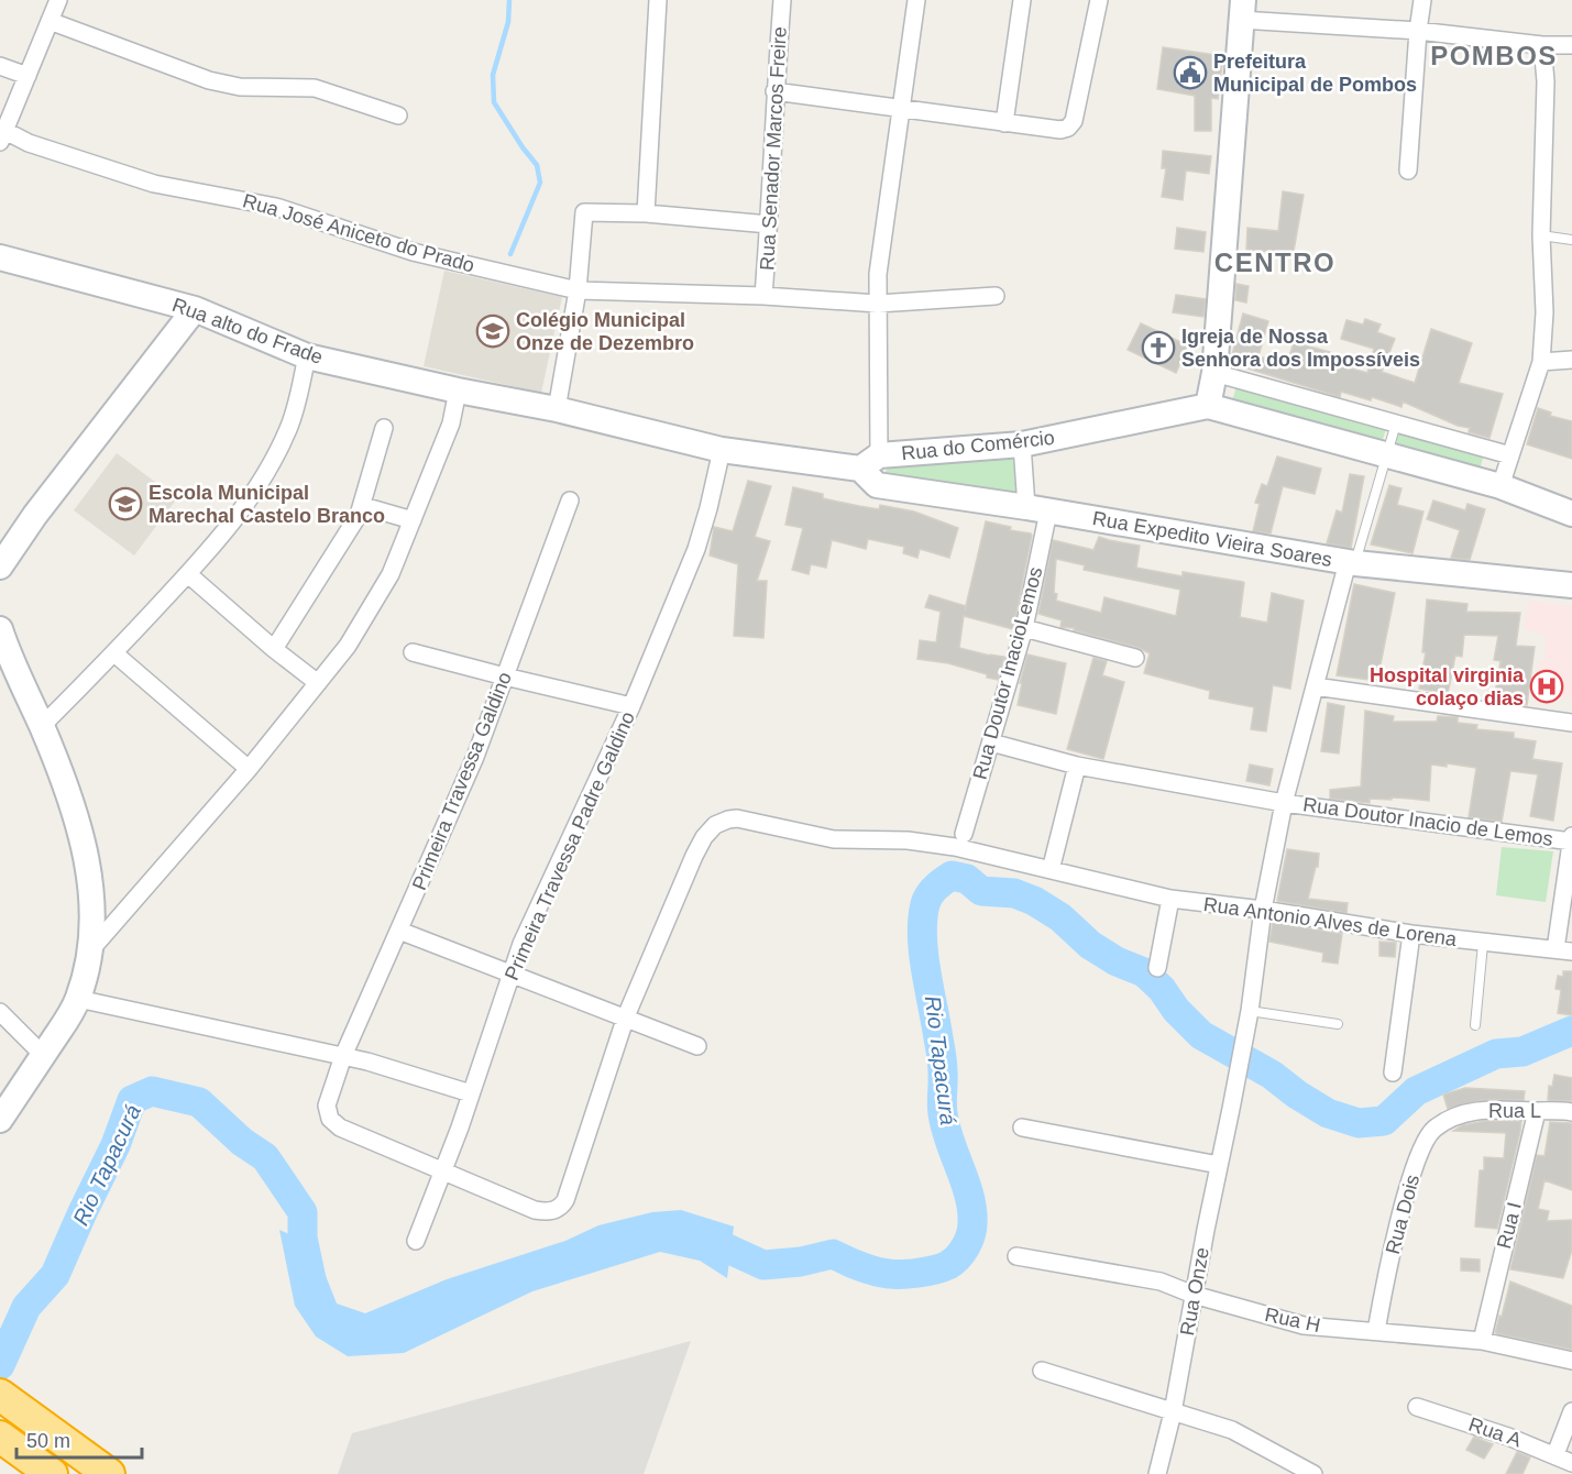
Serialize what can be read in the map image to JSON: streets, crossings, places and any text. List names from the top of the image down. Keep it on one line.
{"streets":{"main road":["Rua alto do Frade","Rua do Comércio","Rua Expedito Vieira Soares"],"street":["Rua Senador Marcos Freire","Rua José Aniceto do Prado","Rua Doutor InacioLemos","Primeira Travessa Galdino","Rua Doutor Inacio de Lemos","Primeira Travessa Padre Galdino","Rua Antonio Alves de Lorena","Rua L","Rua Dois","Rua I","Rua Onze","Rua H","Rua A"]},"crossings":[["Rua Senador Marcos Freire","Rua José Aniceto do Prado"],["Rua alto do Frade","Rua do Comércio"],["Rua do Comércio","Rua Expedito Vieira Soares"],["Rua do Comércio","Rua Doutor InacioLemos"],["Rua do Comércio","Primeira Travessa Padre Galdino"],["Rua Expedito Vieira Soares","Rua Doutor InacioLemos"],["Rua Expedito Vieira Soares","Rua Doutor Inacio de Lemos"],["Rua Doutor InacioLemos","Rua Doutor Inacio de Lemos"],["Primeira Travessa Galdino","Primeira Travessa Padre Galdino"],["Rua Doutor Inacio de Lemos","Rua Antonio Alves de Lorena"],["Rua Doutor Inacio de Lemos","Rua Onze"],["Rua L","Rua Dois"],["Rua L","Rua I"],["Rua Dois","Rua H"],["Rua I","Rua H"],["Rua Onze","Rua H"]],"districts":["POMBOS","CENTRO"],"water":["Rio Tapacurá"],"places":{"public building":["Prefeitura Municipal de Pombos"],"school or university":["Colégio Municipal Onze de Dezembro","Escola Municipal Marechal Castelo Branco"],"church":["Igreja de Nossa Senhora dos Impossíveis"],"hospital":["Hospital virginia colaço dias"]},"scale_bar":"50 m"}
